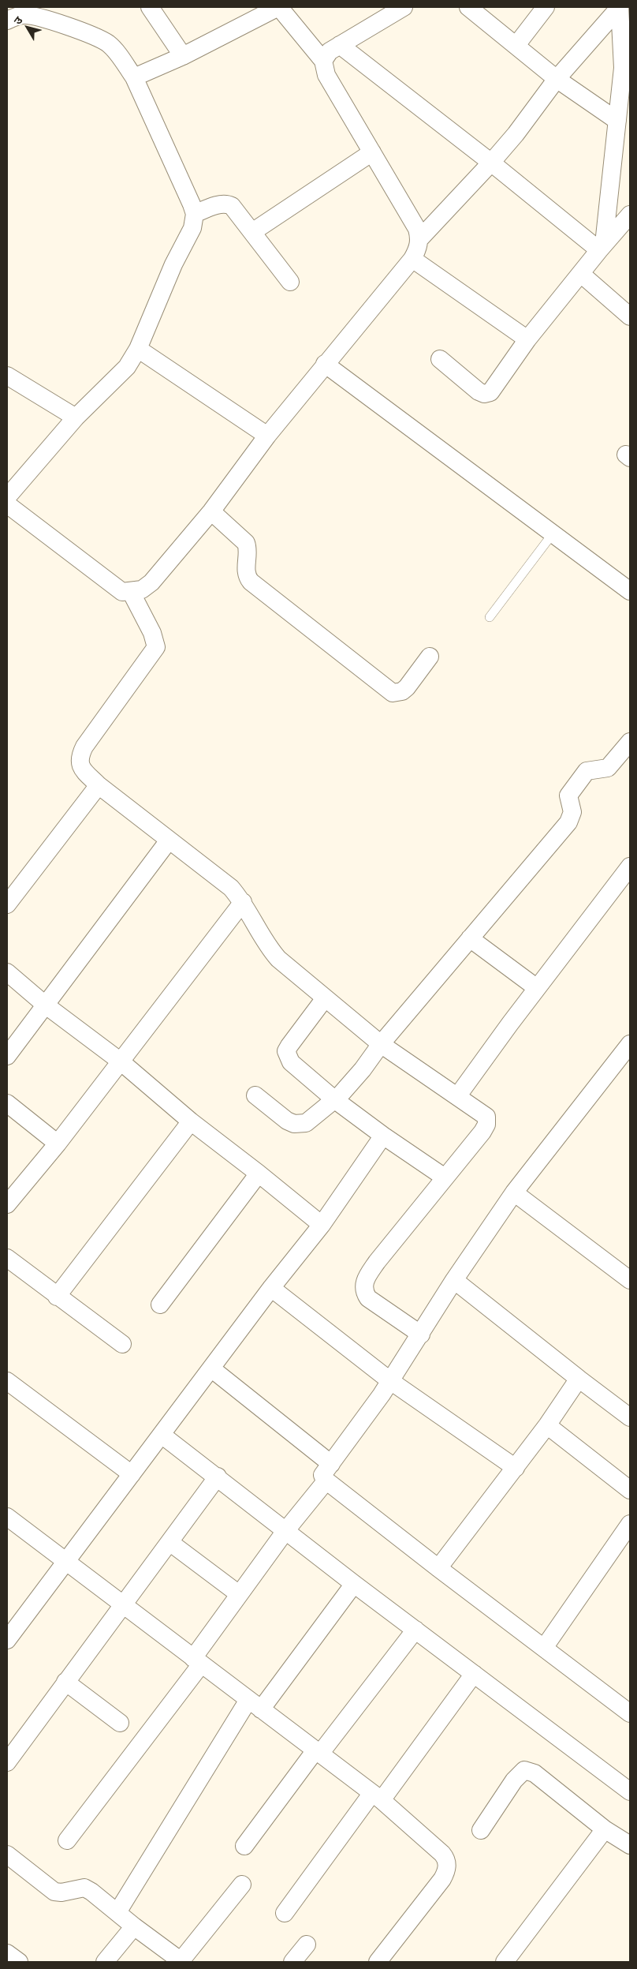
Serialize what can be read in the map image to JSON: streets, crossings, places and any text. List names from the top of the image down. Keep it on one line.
{"north":"top left"}
